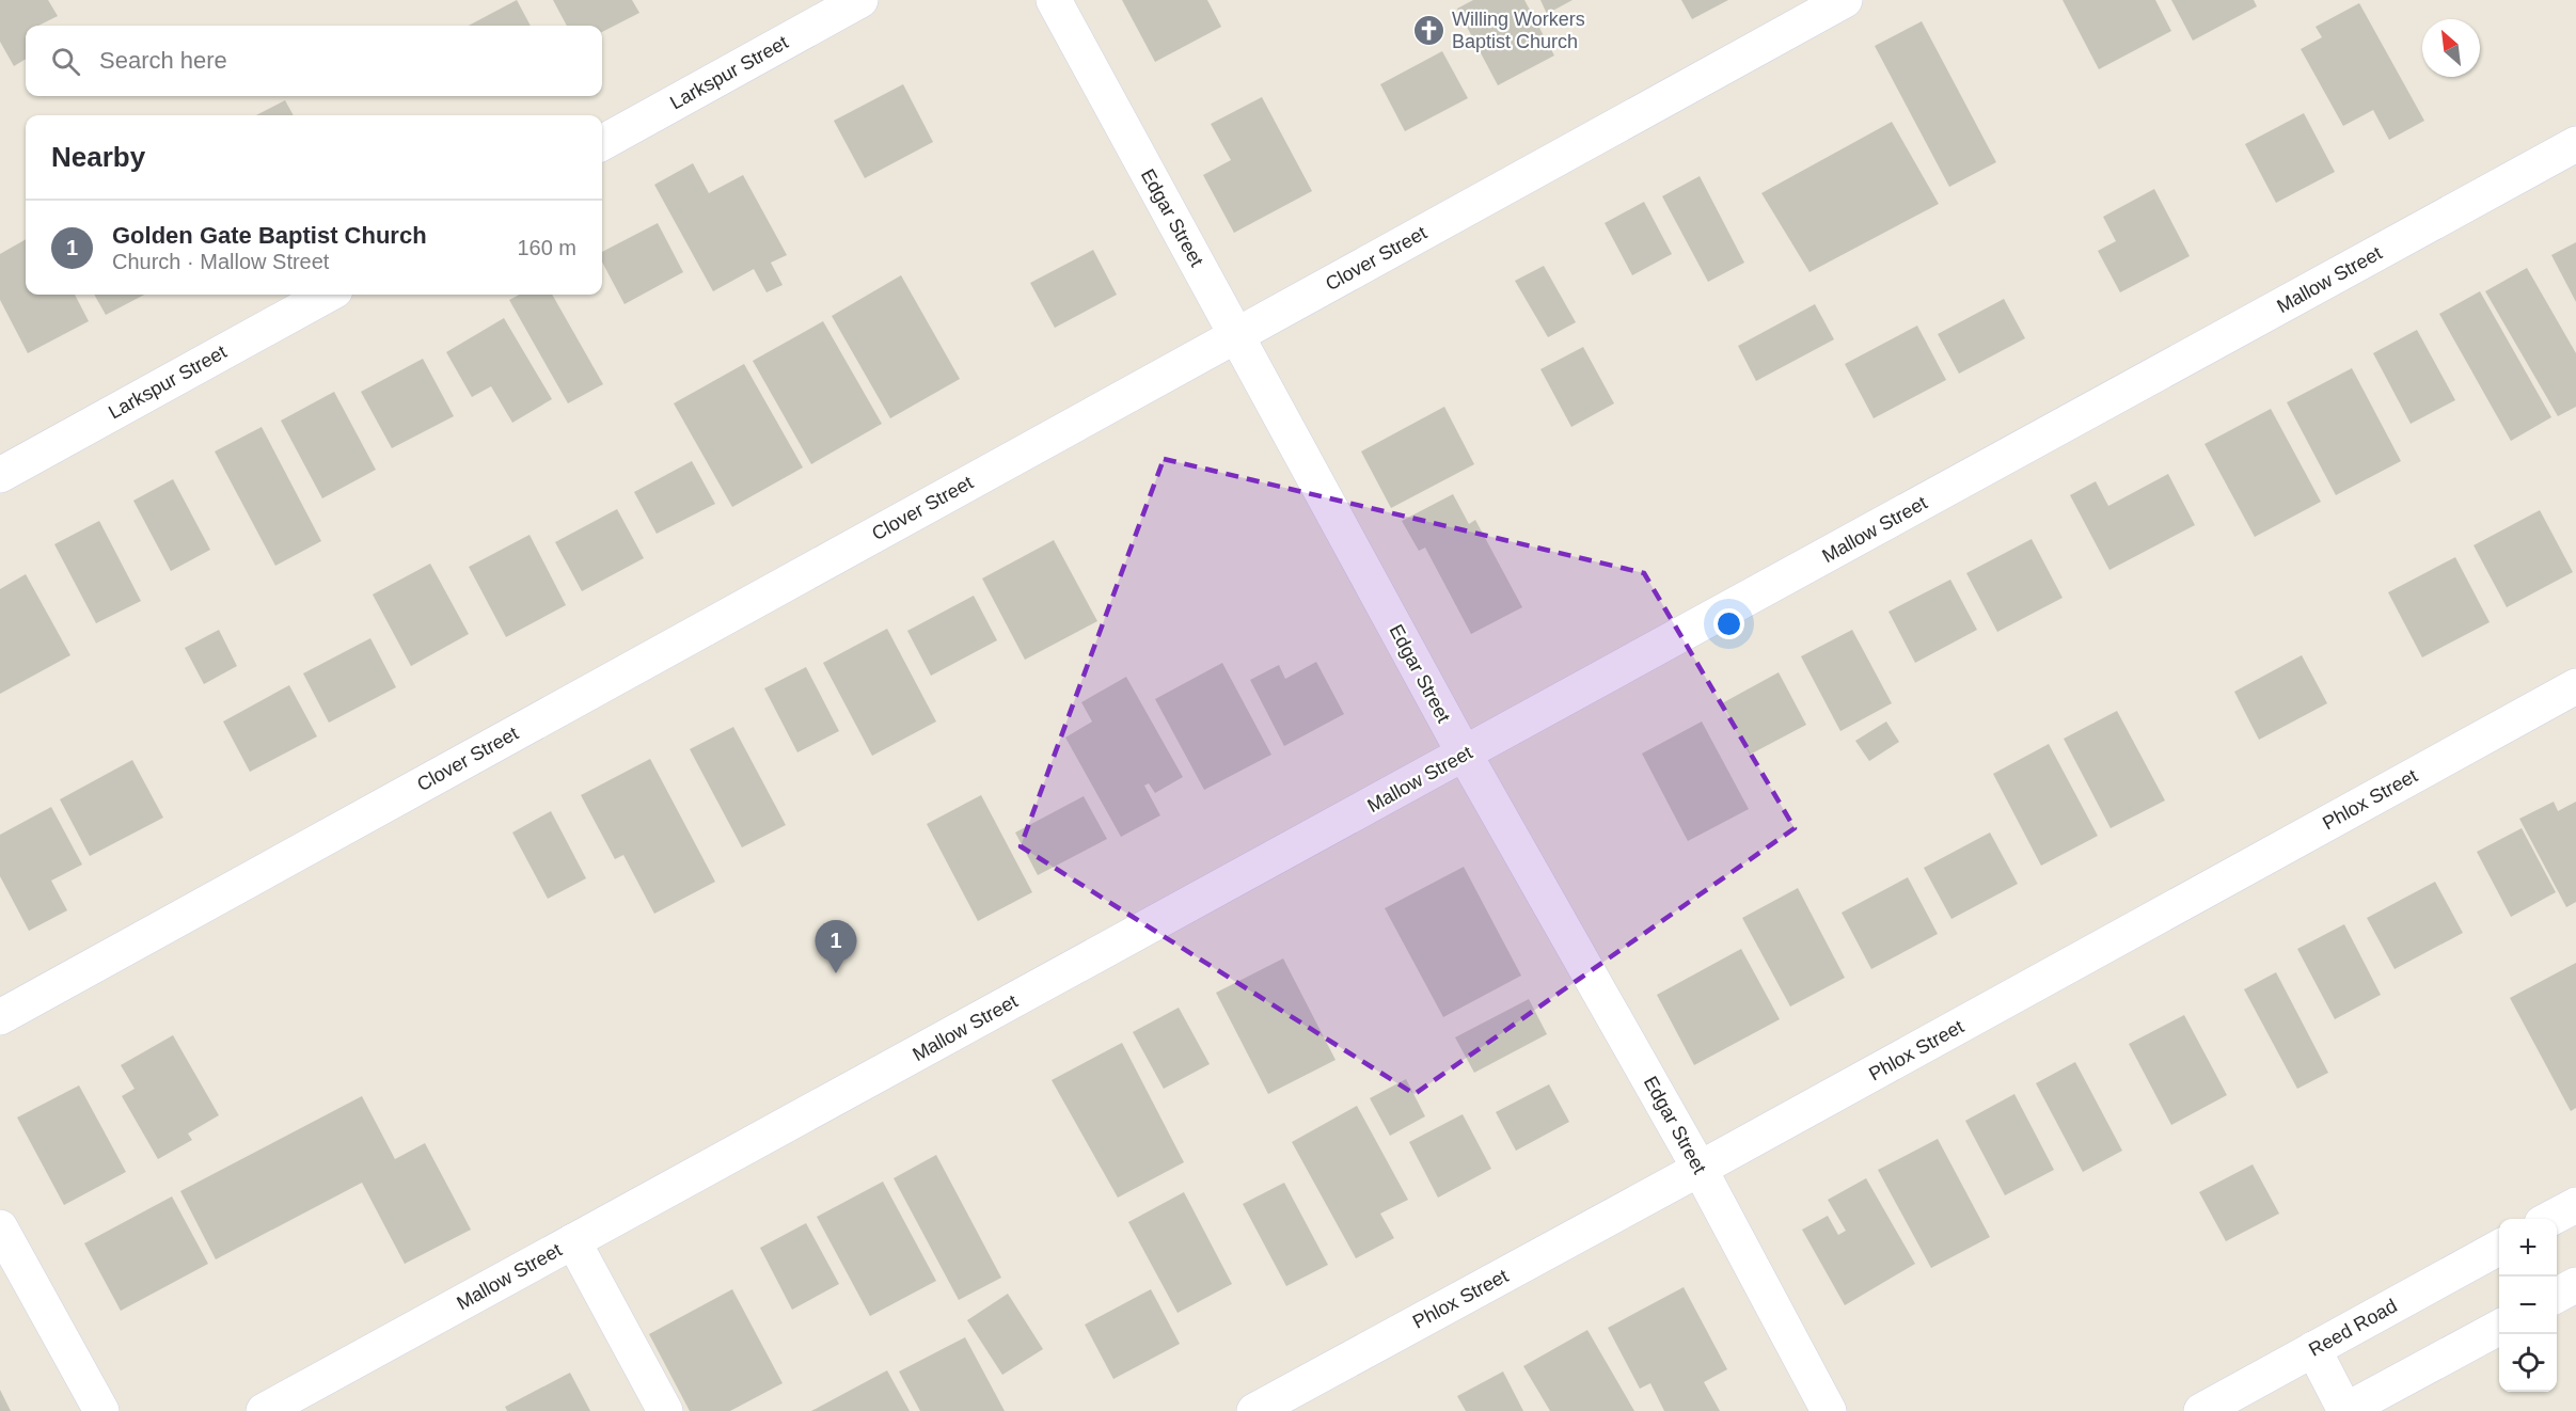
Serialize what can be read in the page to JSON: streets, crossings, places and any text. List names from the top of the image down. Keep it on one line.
{"streets":{"street":["Larkspur Street","Edgar Street","Clover Street","Mallow Street","Phlox Street","Reed Road"]},"crossings":[["Edgar Street","Clover Street"],["Edgar Street","Mallow Street"],["Edgar Street","Phlox Street"]],"places":{"church":["Willing Workers Baptist Church"]},"north":"top left","page":{"search":"Search here","heading":"Nearby","list":[{"mark":"1","name":"Golden Gate Baptist Church","note":"Church · Mallow Street","value":"160 m"}],"pins":"1","map_buttons":["+","−"]}}
